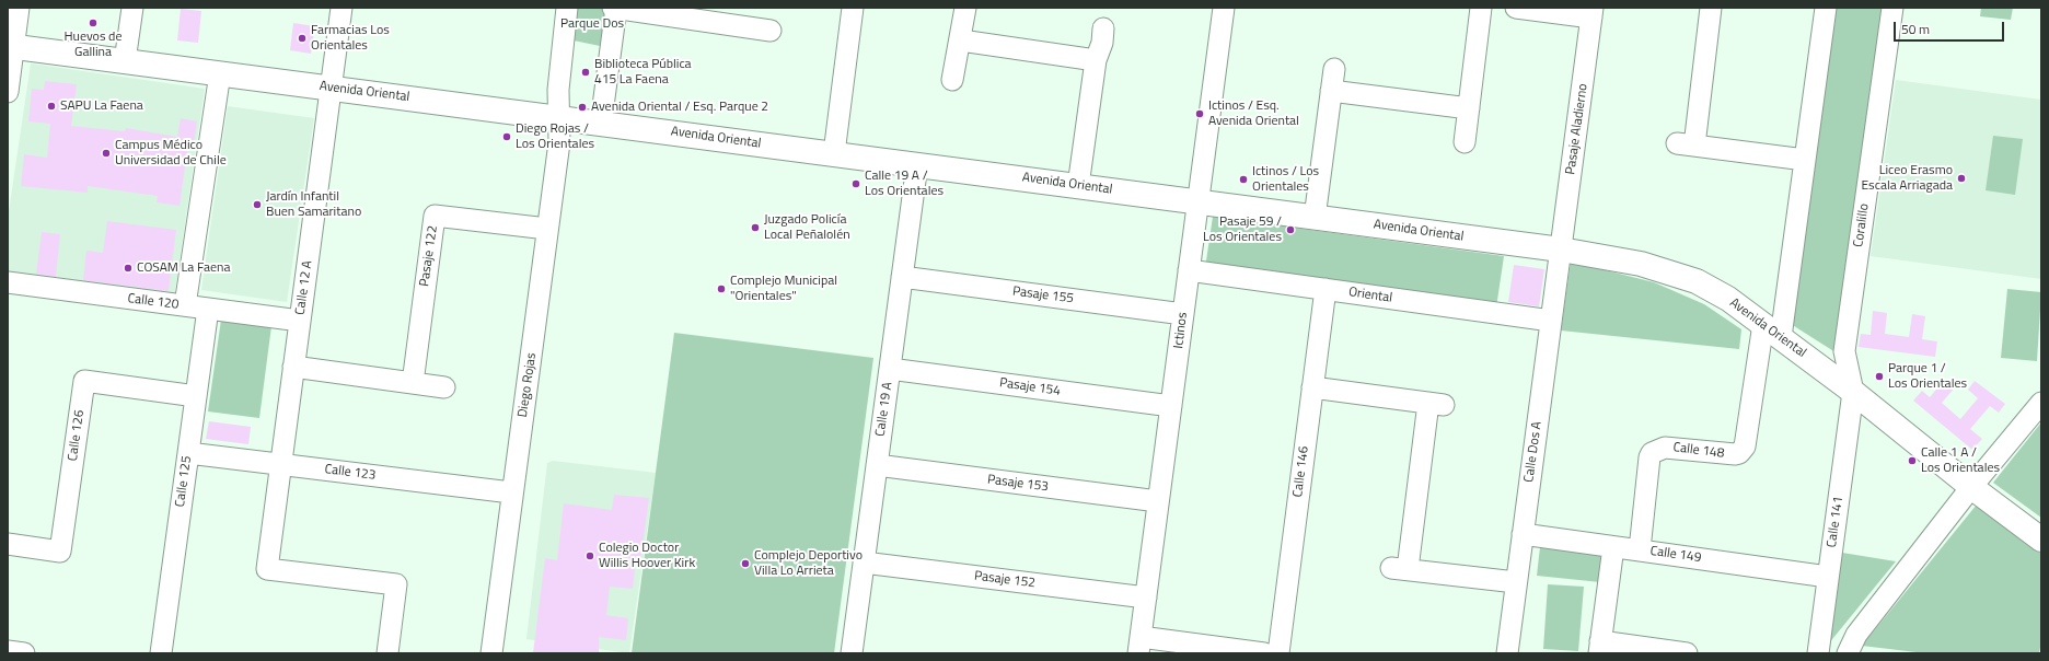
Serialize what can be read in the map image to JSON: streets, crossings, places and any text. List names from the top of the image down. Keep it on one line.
{"streets":{"main road":["Avenida Oriental"],"street":["Pasaje Aladierno","Coralillo","Pasaje 122","Calle 12 A","Pasaje 155","Oriental","Calle 120","Ictinos","Diego Rojas","Pasaje 154","Calle 19 A","Calle 126","Calle 148","Calle Dos A","Calle 146","Calle 123","Calle 125","Pasaje 153","Calle 141","Calle 149","Pasaje 152"]},"crossings":[["Avenida Oriental","Pasaje Aladierno"],["Avenida Oriental","Coralillo"],["Avenida Oriental","Calle 12 A"],["Avenida Oriental","Ictinos"],["Avenida Oriental","Diego Rojas"],["Avenida Oriental","Calle 19 A"],["Avenida Oriental","Calle 148"],["Avenida Oriental","Calle Dos A"],["Avenida Oriental","Calle 141"],["Pasaje Aladierno","Calle Dos A"],["Coralillo","Calle 141"],["Pasaje 122","Diego Rojas"],["Calle 12 A","Calle 120"],["Calle 12 A","Calle 123"],["Pasaje 155","Ictinos"],["Pasaje 155","Calle 19 A"],["Oriental","Ictinos"],["Oriental","Calle Dos A"],["Oriental","Calle 146"],["Calle 120","Calle 125"],["Ictinos","Pasaje 154"],["Ictinos","Pasaje 153"],["Ictinos","Pasaje 152"],["Diego Rojas","Calle 123"],["Pasaje 154","Calle 19 A"],["Calle 19 A","Pasaje 153"],["Calle 19 A","Pasaje 152"],["Calle 126","Calle 125"],["Calle 148","Calle 149"],["Calle Dos A","Calle 149"],["Calle 123","Calle 125"],["Calle 141","Calle 149"]],"parks":["Parque Dos"],"places":["Huevos de Gallina","Farmacias Los Orientales","Biblioteca Pública 415 La Faena","SAPU La Faena","Avenida Oriental / Esq. Parque 2","Ictinos / Esq. Avenida Oriental","Diego Rojas / Los Orientales","Campus Médico Universidad de Chile","Liceo Erasmo Escala Arriagada","Ictinos / Los Orientales","Calle 19 A / Los Orientales","Jardín Infantil Buen Samaritano","Juzgado Policía Local Peñalolén","Pasaje 59 / Los Orientales","COSAM La Faena","Complejo Municipal \"Orientales\"","Parque 1 / Los Orientales","Calle 1 A / Los Orientales","Colegio Doctor Willis Hoover Kirk","Complejo Deportivo Villa Lo Arrieta"],"scale_bar":"50 m"}
